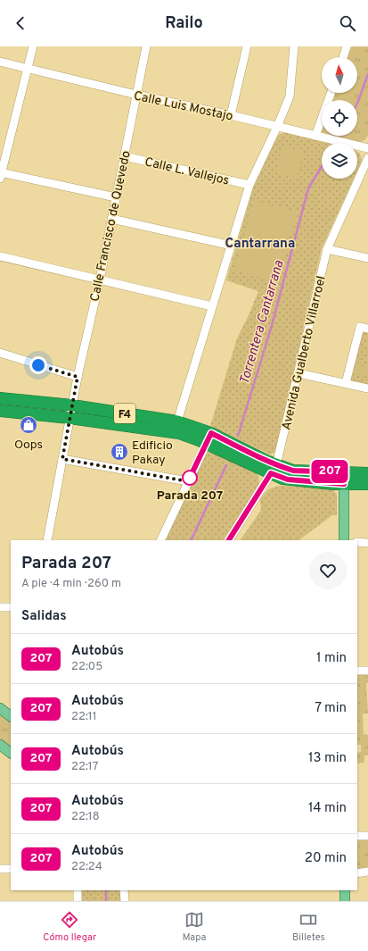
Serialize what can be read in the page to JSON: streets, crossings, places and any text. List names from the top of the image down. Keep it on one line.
{"streets":{"highway":["F4"],"street":["Calle Luis Mostajo","Calle L. Vallejos","Calle Francisco de Quevedo","Avenida Gualberto Villarroel"]},"crossings":[["Calle Luis Mostajo","Calle Francisco de Quevedo"],["Calle L. Vallejos","Calle Francisco de Quevedo"],["Calle Francisco de Quevedo","F4"],["Avenida Gualberto Villarroel","F4"]],"districts":["Cantarrana"],"water":["Torrentera Cantarrana"],"places":{"shop":["Oops"],"building":["Edificio Pakay"],"other":["Parada 207"]},"lines":["bus line 207"],"north":"top","page":{"header":"Railo","on_map":"207","heading":[["Parada 207","A pie · 4 min · 260 m"],"Salidas"],"list":[{"mark":"207","name":"Autobús","note":"22:05","value":"1 min"},{"mark":"207","name":"Autobús","note":"22:11","value":"7 min"},{"mark":"207","name":"Autobús","note":"22:17","value":"13 min"},{"mark":"207","name":"Autobús","note":"22:18","value":"14 min"},{"mark":"207","name":"Autobús","note":"22:24","value":"20 min"}],"tabs":["Cómo llegar","Mapa","Billetes"]}}
